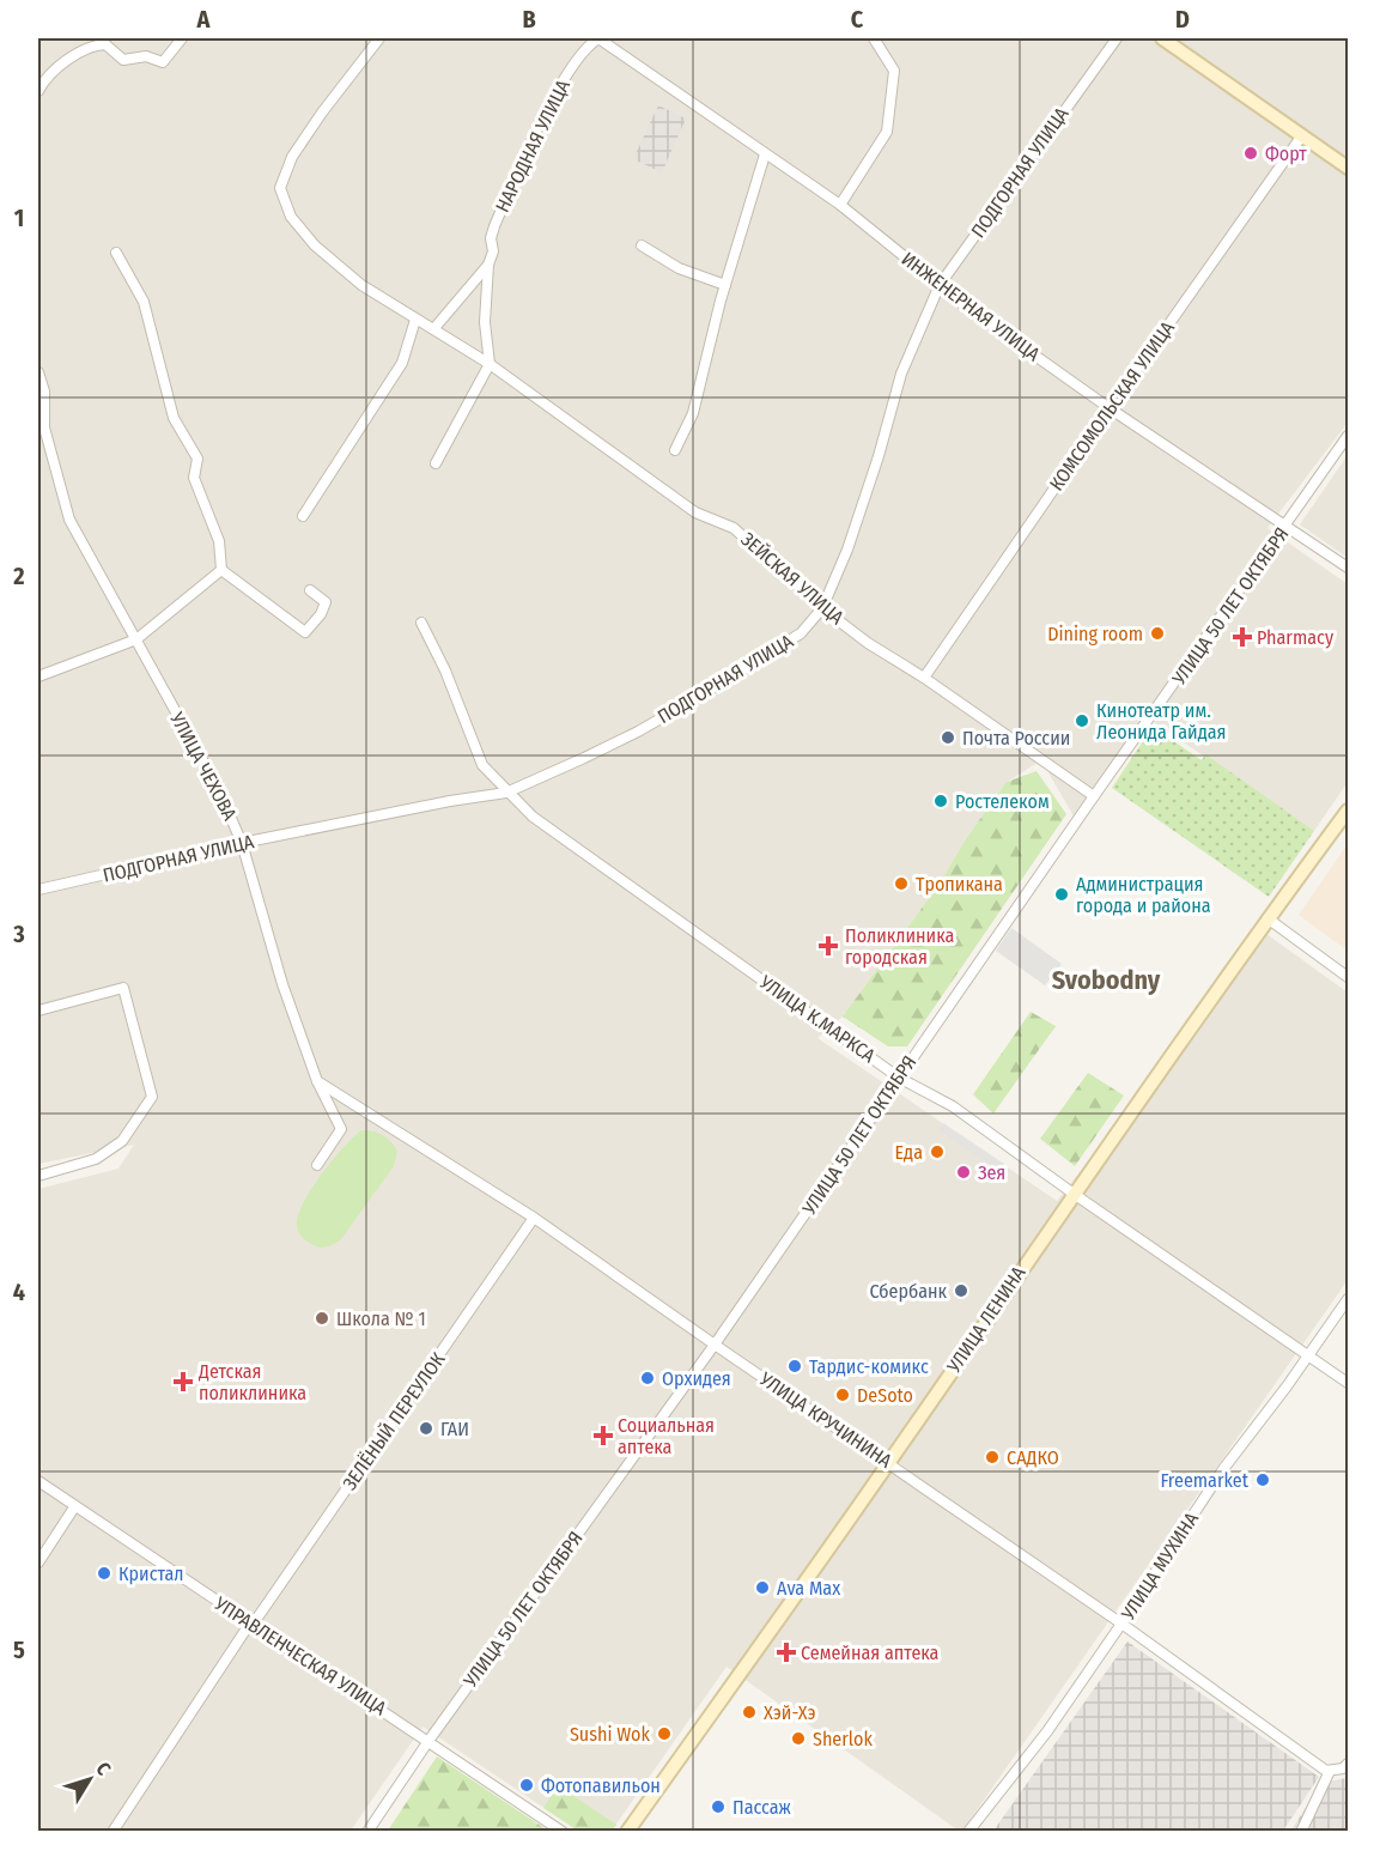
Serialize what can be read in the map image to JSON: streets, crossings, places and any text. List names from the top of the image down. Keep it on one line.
{"streets":{"main road":["УЛИЦА ЛЕНИНА"],"street":["НАРОДНАЯ УЛИЦА","ПОДГОРНАЯ УЛИЦА","ИНЖЕНЕРНАЯ УЛИЦА","КОМСОМОЛЬСКАЯ УЛИЦА","ЗЕЙСКАЯ УЛИЦА","УЛИЦА 50 ЛЕТ ОКТЯБРЯ","УЛИЦА ЧЕХОВА","УЛИЦА К.МАРКСА","УЛИЦА КРУЧИНИНА","ЗЕЛЁНЫЙ ПЕРЕУЛОК","УЛИЦА МУХИНА","УПРАВЛЕНЧЕСКАЯ УЛИЦА"]},"crossings":[["НАРОДНАЯ УЛИЦА","ИНЖЕНЕРНАЯ УЛИЦА"],["НАРОДНАЯ УЛИЦА","ЗЕЙСКАЯ УЛИЦА"],["ПОДГОРНАЯ УЛИЦА","ИНЖЕНЕРНАЯ УЛИЦА"],["ПОДГОРНАЯ УЛИЦА","ЗЕЙСКАЯ УЛИЦА"],["ПОДГОРНАЯ УЛИЦА","УЛИЦА ЧЕХОВА"],["ПОДГОРНАЯ УЛИЦА","УЛИЦА К.МАРКСА"],["ИНЖЕНЕРНАЯ УЛИЦА","КОМСОМОЛЬСКАЯ УЛИЦА"],["ИНЖЕНЕРНАЯ УЛИЦА","УЛИЦА 50 ЛЕТ ОКТЯБРЯ"],["КОМСОМОЛЬСКАЯ УЛИЦА","ЗЕЙСКАЯ УЛИЦА"],["ЗЕЙСКАЯ УЛИЦА","УЛИЦА 50 ЛЕТ ОКТЯБРЯ"],["УЛИЦА 50 ЛЕТ ОКТЯБРЯ","УЛИЦА К.МАРКСА"],["УЛИЦА 50 ЛЕТ ОКТЯБРЯ","УЛИЦА КРУЧИНИНА"],["УЛИЦА 50 ЛЕТ ОКТЯБРЯ","УПРАВЛЕНЧЕСКАЯ УЛИЦА"],["УЛИЦА ЧЕХОВА","УЛИЦА КРУЧИНИНА"],["УЛИЦА К.МАРКСА","УЛИЦА ЛЕНИНА"],["УЛИЦА К.МАРКСА","УЛИЦА МУХИНА"],["УЛИЦА ЛЕНИНА","УЛИЦА КРУЧИНИНА"],["УЛИЦА КРУЧИНИНА","ЗЕЛЁНЫЙ ПЕРЕУЛОК"],["УЛИЦА КРУЧИНИНА","УЛИЦА МУХИНА"],["ЗЕЛЁНЫЙ ПЕРЕУЛОК","УПРАВЛЕНЧЕСКАЯ УЛИЦА"]],"districts":["Svobodny"],"places":{"other":["Форт","Dining room","Кинотеатр им. Леонида Гайдая","Почта России","Ростелеком","Тропикана","Администрация города и района","Еда","Зея","Сбербанк","Школа № 1","Тардис-комикс","Орхидея","DeSoto","ГАИ","САДКО","Freemarket","Кристал","Ava Max","Хэй-Хэ","Sushi Wok","Sherlok","Фотопавильон","Пассаж"],"health":["Pharmacy","Поликлиника городская","Детская поликлиника","Социальная аптека","Семейная аптека"]},"north":"top right","grid":{"columns":["A","B","C","D"],"rows":["1","2","3","4","5"]}}
